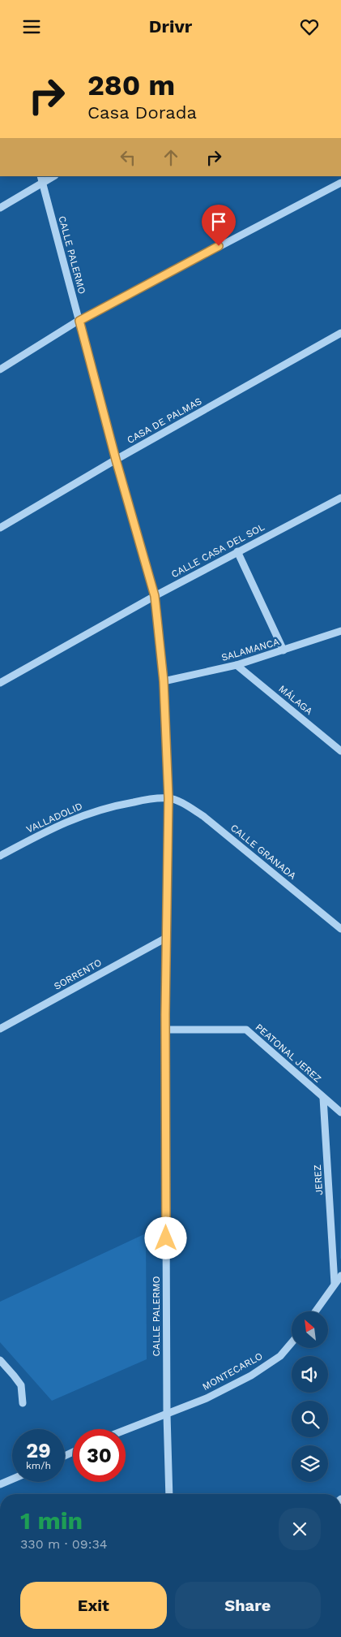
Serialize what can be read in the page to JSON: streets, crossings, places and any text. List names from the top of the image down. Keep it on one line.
{"streets":{"street":["CALLE PALERMO","CASA DE PALMAS","CALLE CASA DEL SOL","SALAMANCA","MÁLAGA","VALLADOLID","CALLE GRANADA","SORRENTO","PEATONAL JEREZ","JEREZ","MONTECARLO"]},"crossings":[["CALLE PALERMO","CASA DE PALMAS"],["CALLE PALERMO","CALLE CASA DEL SOL"],["CALLE PALERMO","SALAMANCA"],["CALLE PALERMO","VALLADOLID"],["CALLE PALERMO","CALLE GRANADA"],["CALLE PALERMO","SORRENTO"],["CALLE PALERMO","PEATONAL JEREZ"],["CALLE PALERMO","MONTECARLO"],["SALAMANCA","MÁLAGA"],["VALLADOLID","CALLE GRANADA"],["PEATONAL JEREZ","JEREZ"]],"north":"top left","page":{"header":"Drivr","turn":["280 m","Casa Dorada"],"speed":"29 km/h","limit":"30","heading":["1 min","330 m · 09:34"],"buttons":["Exit","Share"]}}
